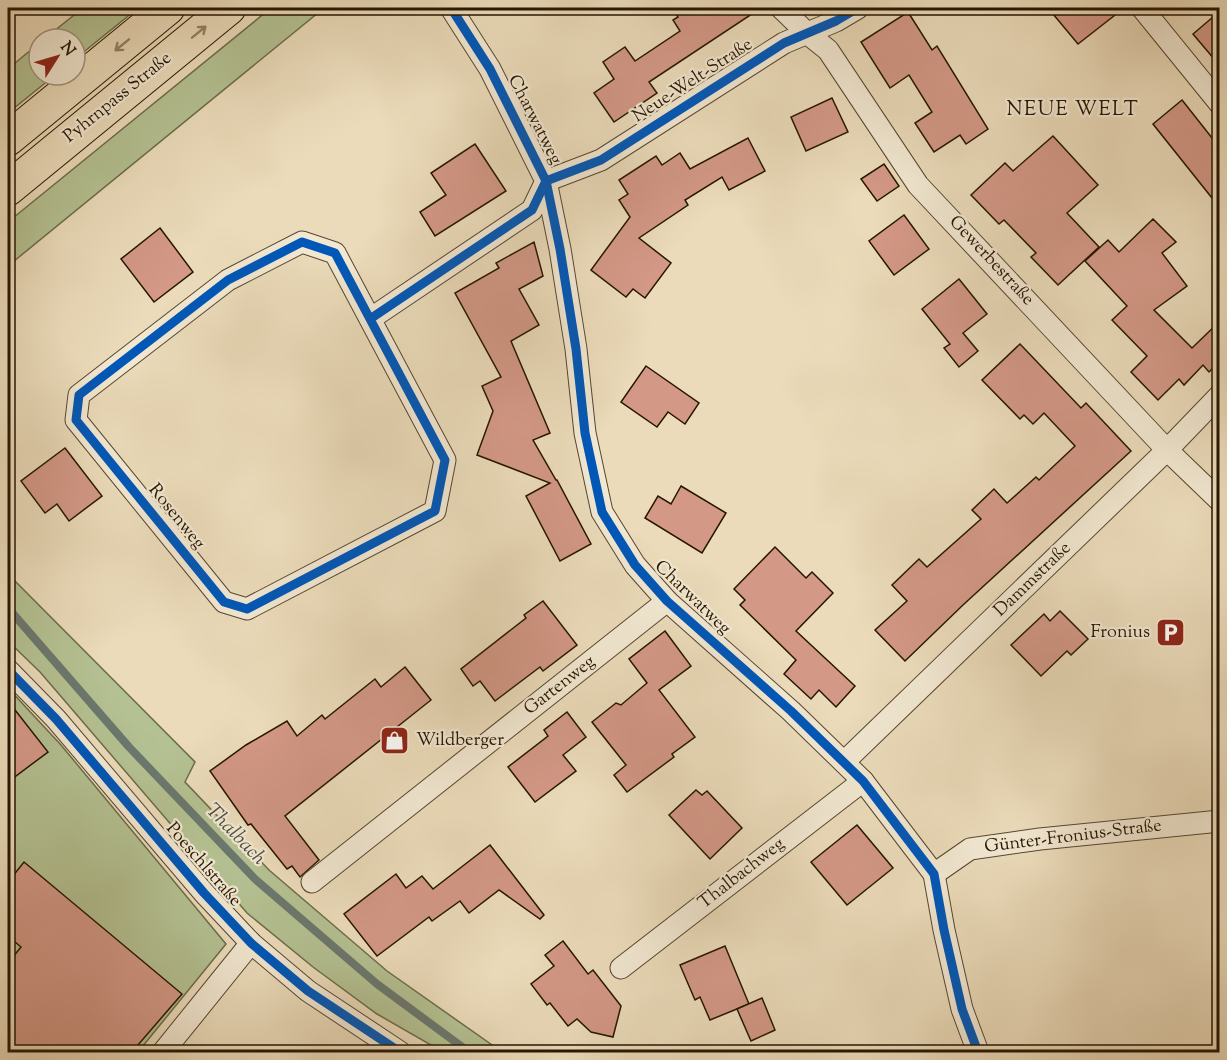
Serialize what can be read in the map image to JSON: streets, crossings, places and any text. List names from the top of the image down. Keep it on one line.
{"streets":{"main road":["Pyhrnpass Straße"],"street":["Neue-Welt-Straße","Charwatweg","Gewerbestraße","Rosenweg","Dammstraße","Gartenweg","Günter-Fronius-Straße","Poeschlstraße","Thalbachweg"]},"crossings":[["Neue-Welt-Straße","Charwatweg"],["Neue-Welt-Straße","Gewerbestraße"],["Charwatweg","Dammstraße"],["Charwatweg","Gartenweg"],["Charwatweg","Günter-Fronius-Straße"],["Charwatweg","Thalbachweg"],["Gewerbestraße","Dammstraße"]],"districts":["NEUE WELT"],"water":["Thalbach"],"places":{"parking":["Fronius"],"shop":["Wildberger"]},"north":"top right"}
